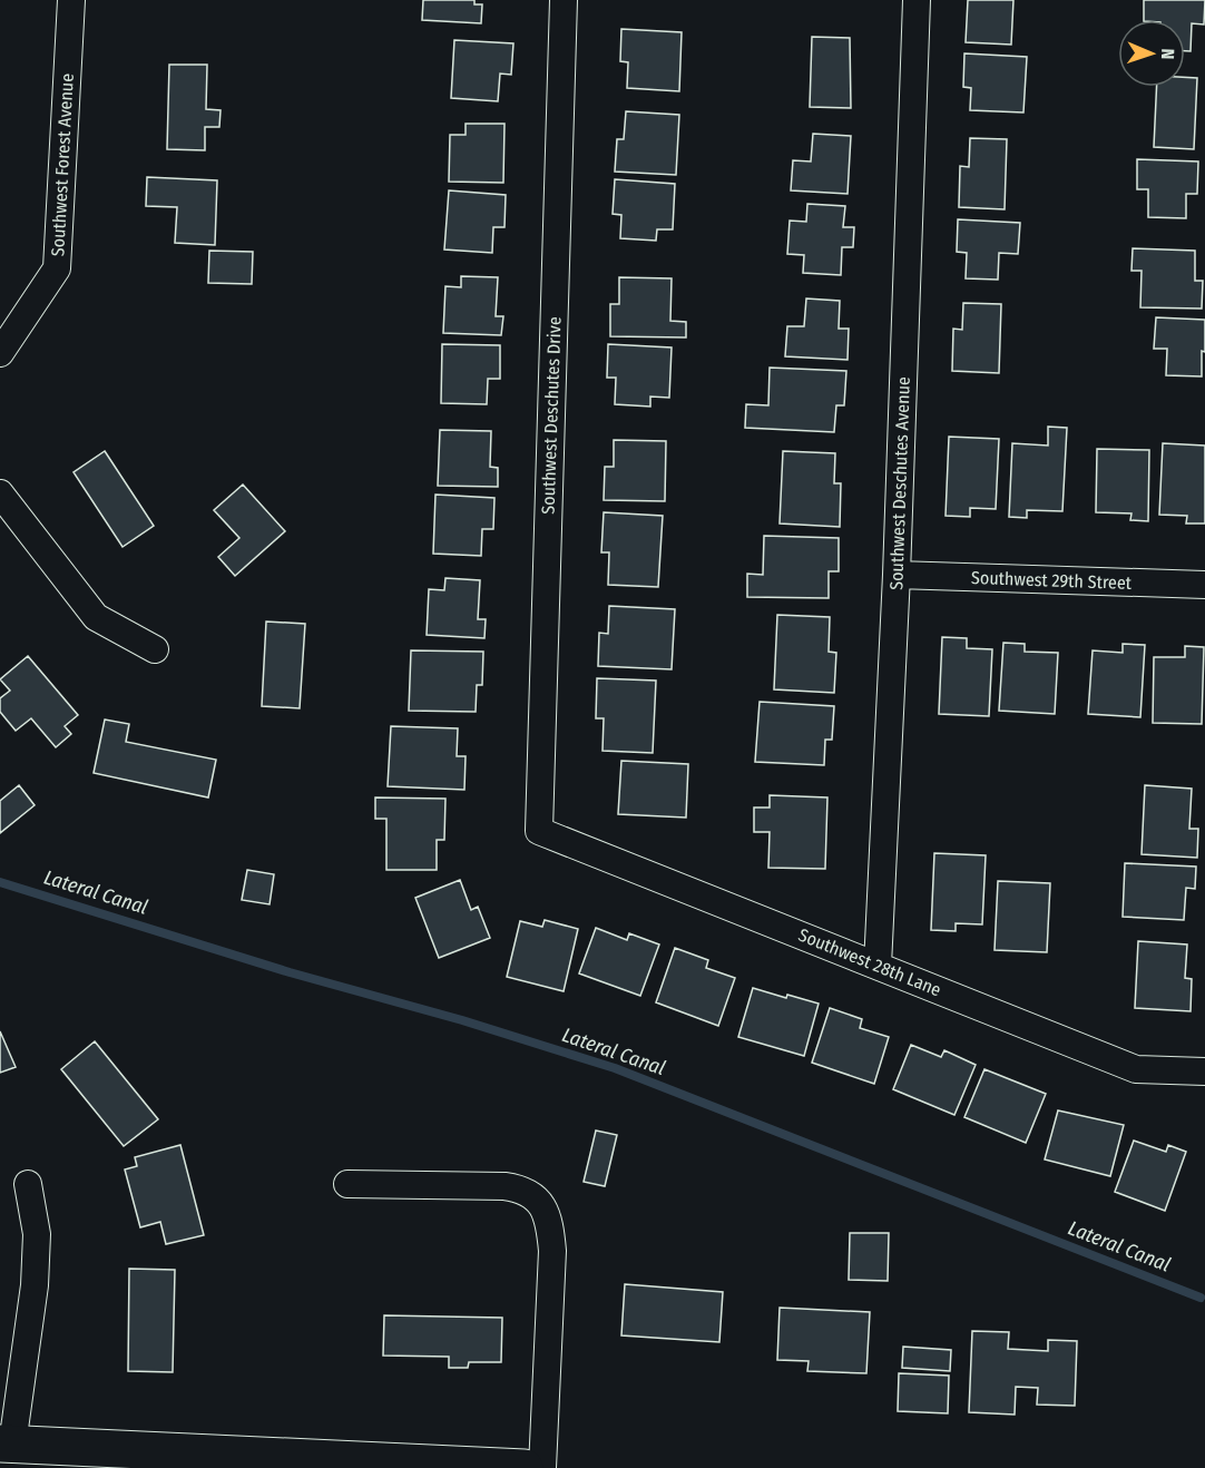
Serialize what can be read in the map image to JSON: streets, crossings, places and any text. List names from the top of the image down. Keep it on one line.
{"streets":{"street":["Southwest Forest Avenue","Southwest Deschutes Drive","Southwest Deschutes Avenue","Southwest 29th Street","Southwest 28th Lane"]},"crossings":[["Southwest Deschutes Drive","Southwest 28th Lane"],["Southwest Deschutes Avenue","Southwest 29th Street"],["Southwest Deschutes Avenue","Southwest 28th Lane"]],"water":["Lateral Canal"],"north":"right"}
